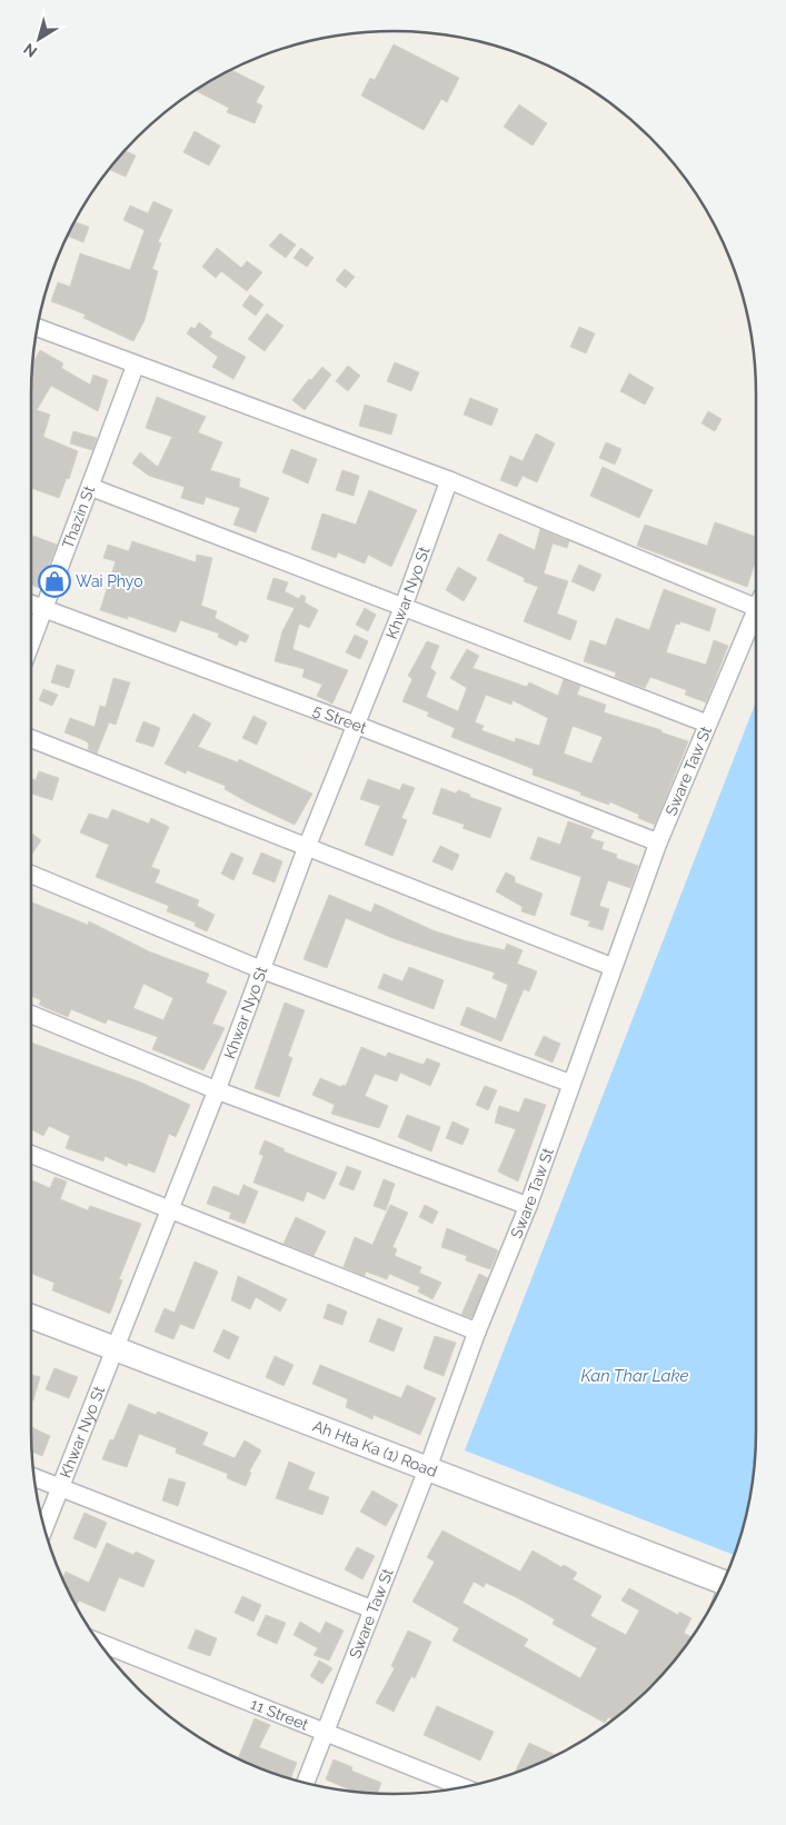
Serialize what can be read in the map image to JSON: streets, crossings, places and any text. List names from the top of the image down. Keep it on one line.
{"streets":{"street":["Thazin St","Khwar Nyo St","5 Street","Sware Taw St","Ah Hta Ka (1) Road","11 Street"]},"crossings":[["Thazin St","5 Street"],["Khwar Nyo St","5 Street"],["Khwar Nyo St","Ah Hta Ka (1) Road"],["5 Street","Sware Taw St"],["Sware Taw St","Ah Hta Ka (1) Road"],["Sware Taw St","11 Street"]],"water":["Kan Thar Lake"],"places":{"shop":["Wai Phyo"]},"north":"bottom left"}
